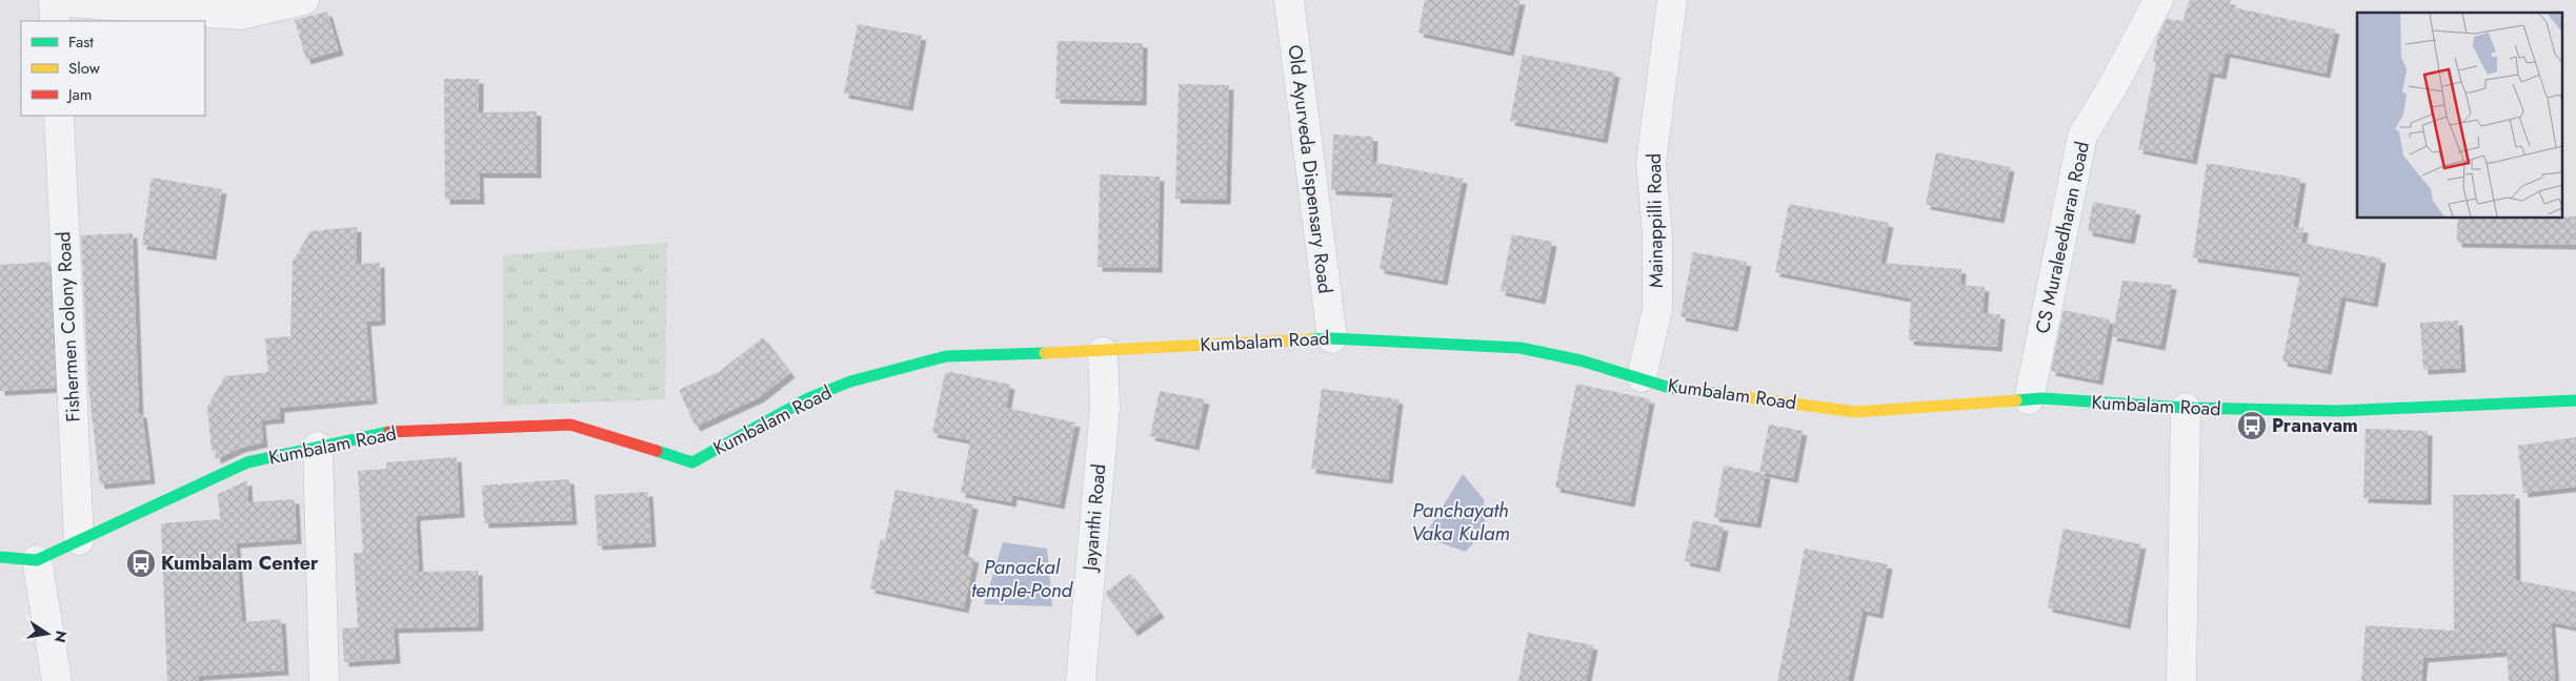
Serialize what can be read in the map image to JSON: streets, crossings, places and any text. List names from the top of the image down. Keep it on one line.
{"streets":{"main road":["Kumbalam Road"],"street":["Old Ayurveda Dispensary Road","Mainappilli Road","CS Muraleedharan Road","Fishermen Colony Road","Jayanthi Road"]},"crossings":[["Old Ayurveda Dispensary Road","Kumbalam Road"],["Mainappilli Road","Kumbalam Road"],["CS Muraleedharan Road","Kumbalam Road"],["Fishermen Colony Road","Kumbalam Road"],["Kumbalam Road","Jayanthi Road"]],"water":["Panchayath Vaka Kulam","Panackal temple-Pond"],"places":{"bus stop":["Pranavam","Kumbalam Center"]},"legend":["Fast","Slow","Jam"],"north":"right"}
